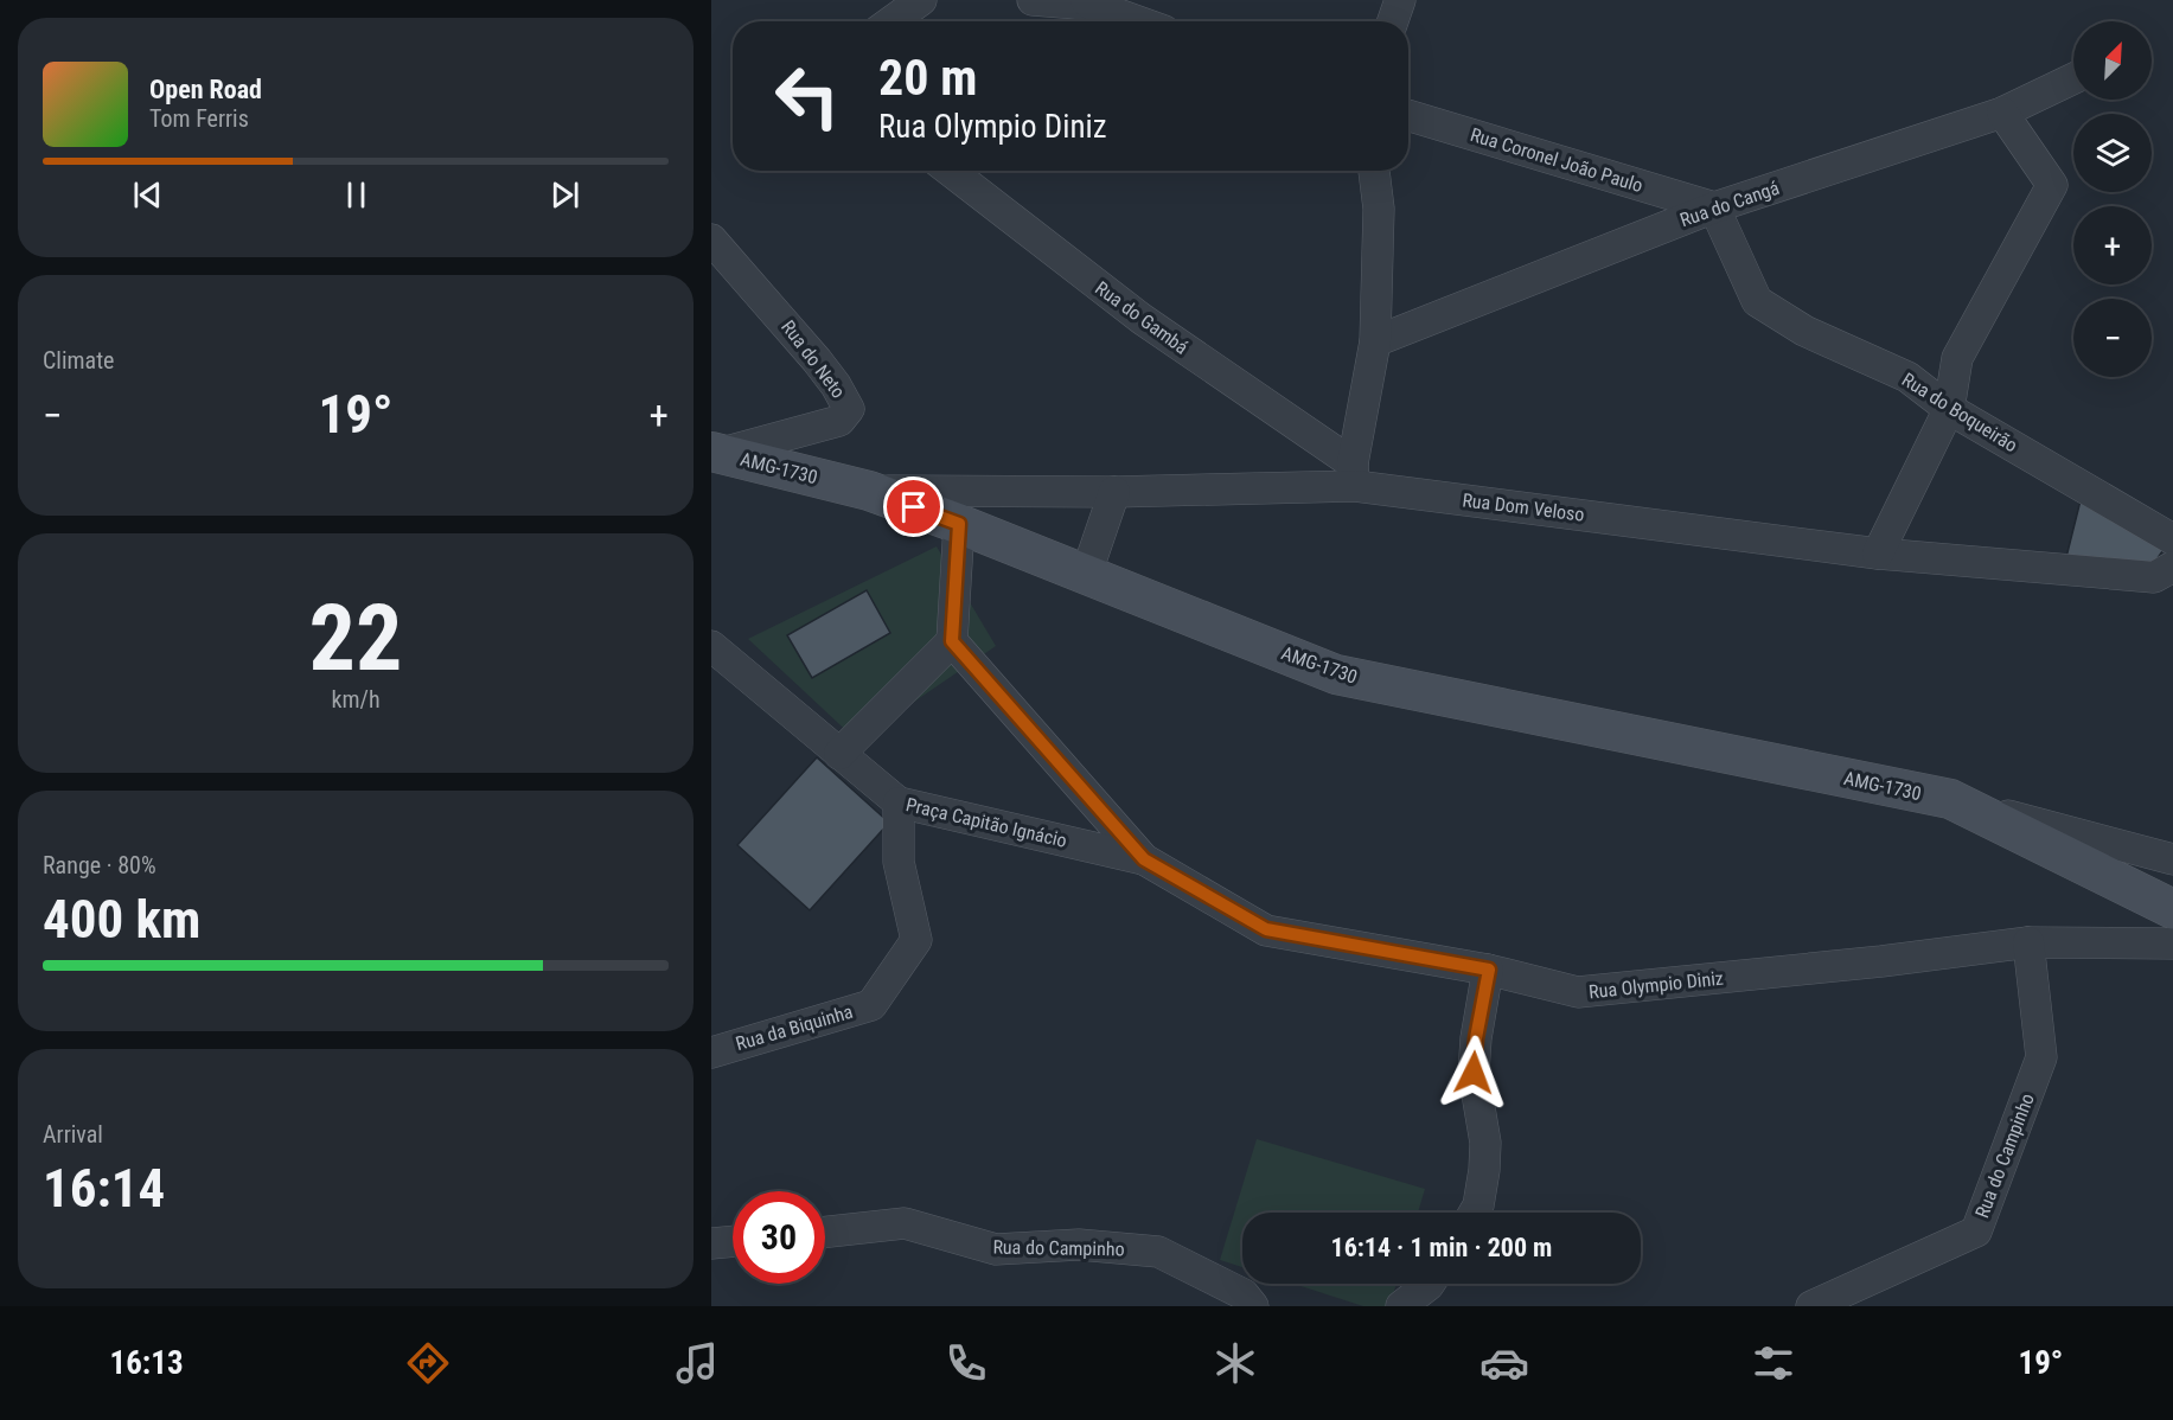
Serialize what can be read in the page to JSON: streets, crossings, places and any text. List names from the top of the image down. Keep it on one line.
{"streets":{"main road":["AMG-1730"],"street":["Rua Coronel João Paulo","Rua do Cangá","Rua do Gambá","Rua do Neto","Rua do Boqueirão","Rua Dom Veloso","Praça Capitão Ignácio","Rua Olympio Diniz","Rua da Biquinha","Rua do Campinho"]},"crossings":[["Rua Coronel João Paulo","Rua do Cangá"],["Rua Coronel João Paulo","Rua do Boqueirão"],["Rua do Cangá","Rua do Boqueirão"],["Rua do Gambá","Rua Dom Veloso"],["Rua do Neto","AMG-1730"],["AMG-1730","Rua Dom Veloso"],["Praça Capitão Ignácio","Rua Olympio Diniz"],["Praça Capitão Ignácio","Rua da Biquinha"],["Rua Olympio Diniz","Rua do Campinho"]],"north":"top right","page":{"map_buttons":["+","−"],"turn":["20 m","Rua Olympio Diniz"],"song":["Open Road","Tom Ferris"],"tile":["Climate",["22","km/h"],["Range · 80%","400 km"],["Arrival","16:14"]],"heat":["−","19°","+"],"limit":"30","trip":"16:14 · 1 min · 200 m","tabs":["16:13","19°"]}}
